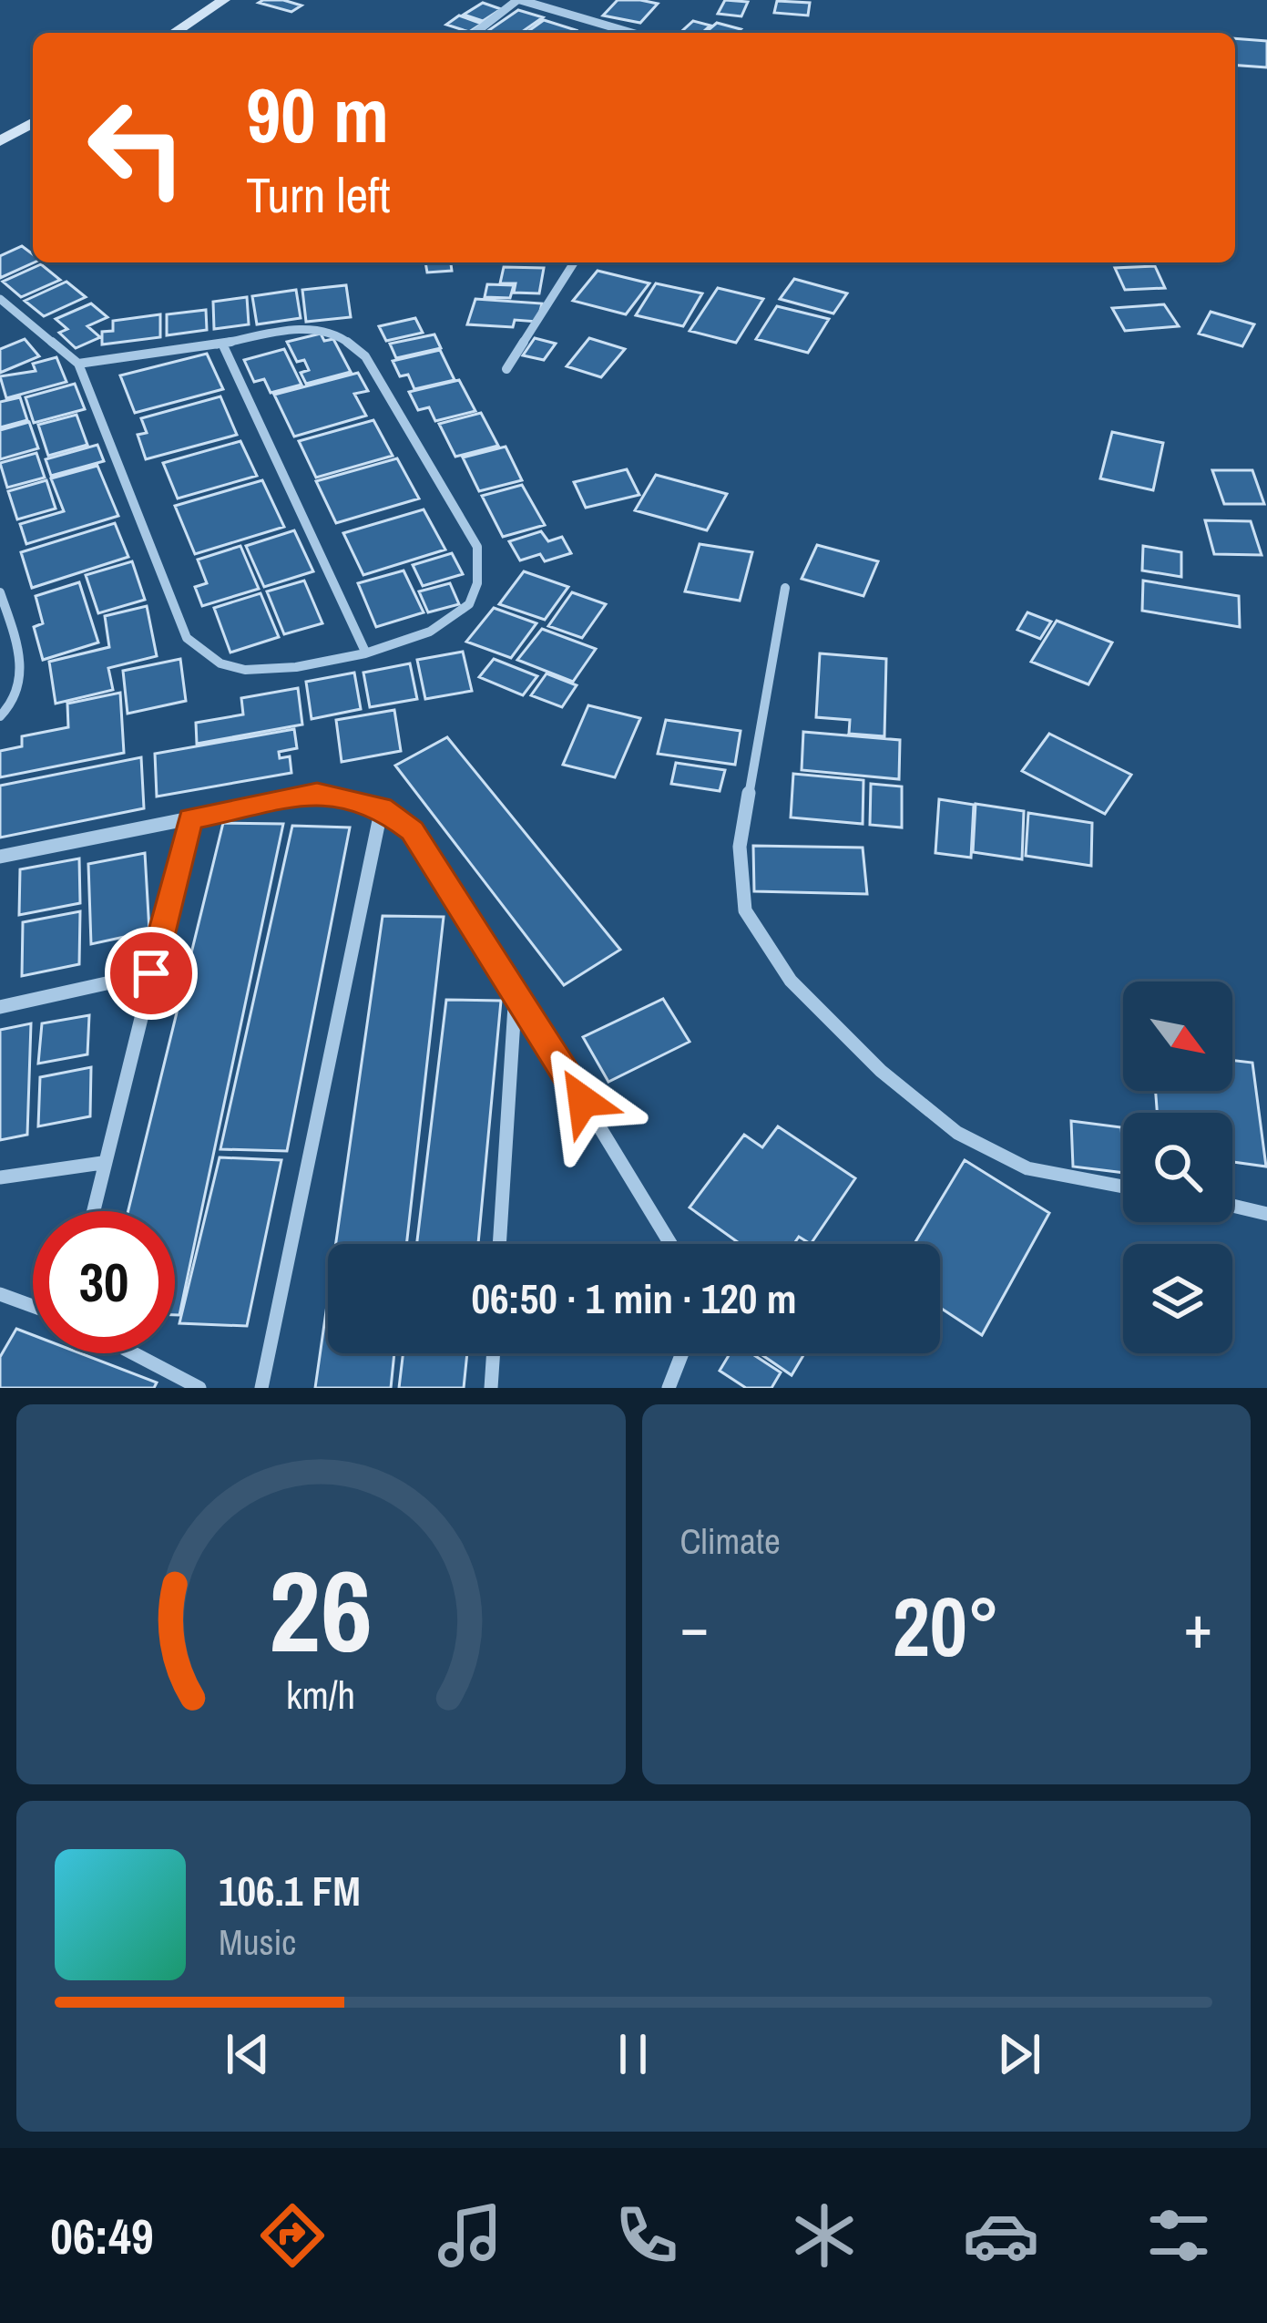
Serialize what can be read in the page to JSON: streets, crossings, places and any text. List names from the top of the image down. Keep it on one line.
{"north":"bottom right","page":{"turn":["90 m","Turn left"],"limit":"30","trip":"06:50 · 1 min · 120 m","tile":"Climate","heat":["−","20°","+"],"song":["106.1 FM","Music"],"tabs":"06:49","gauge":["26","km/h"]}}
